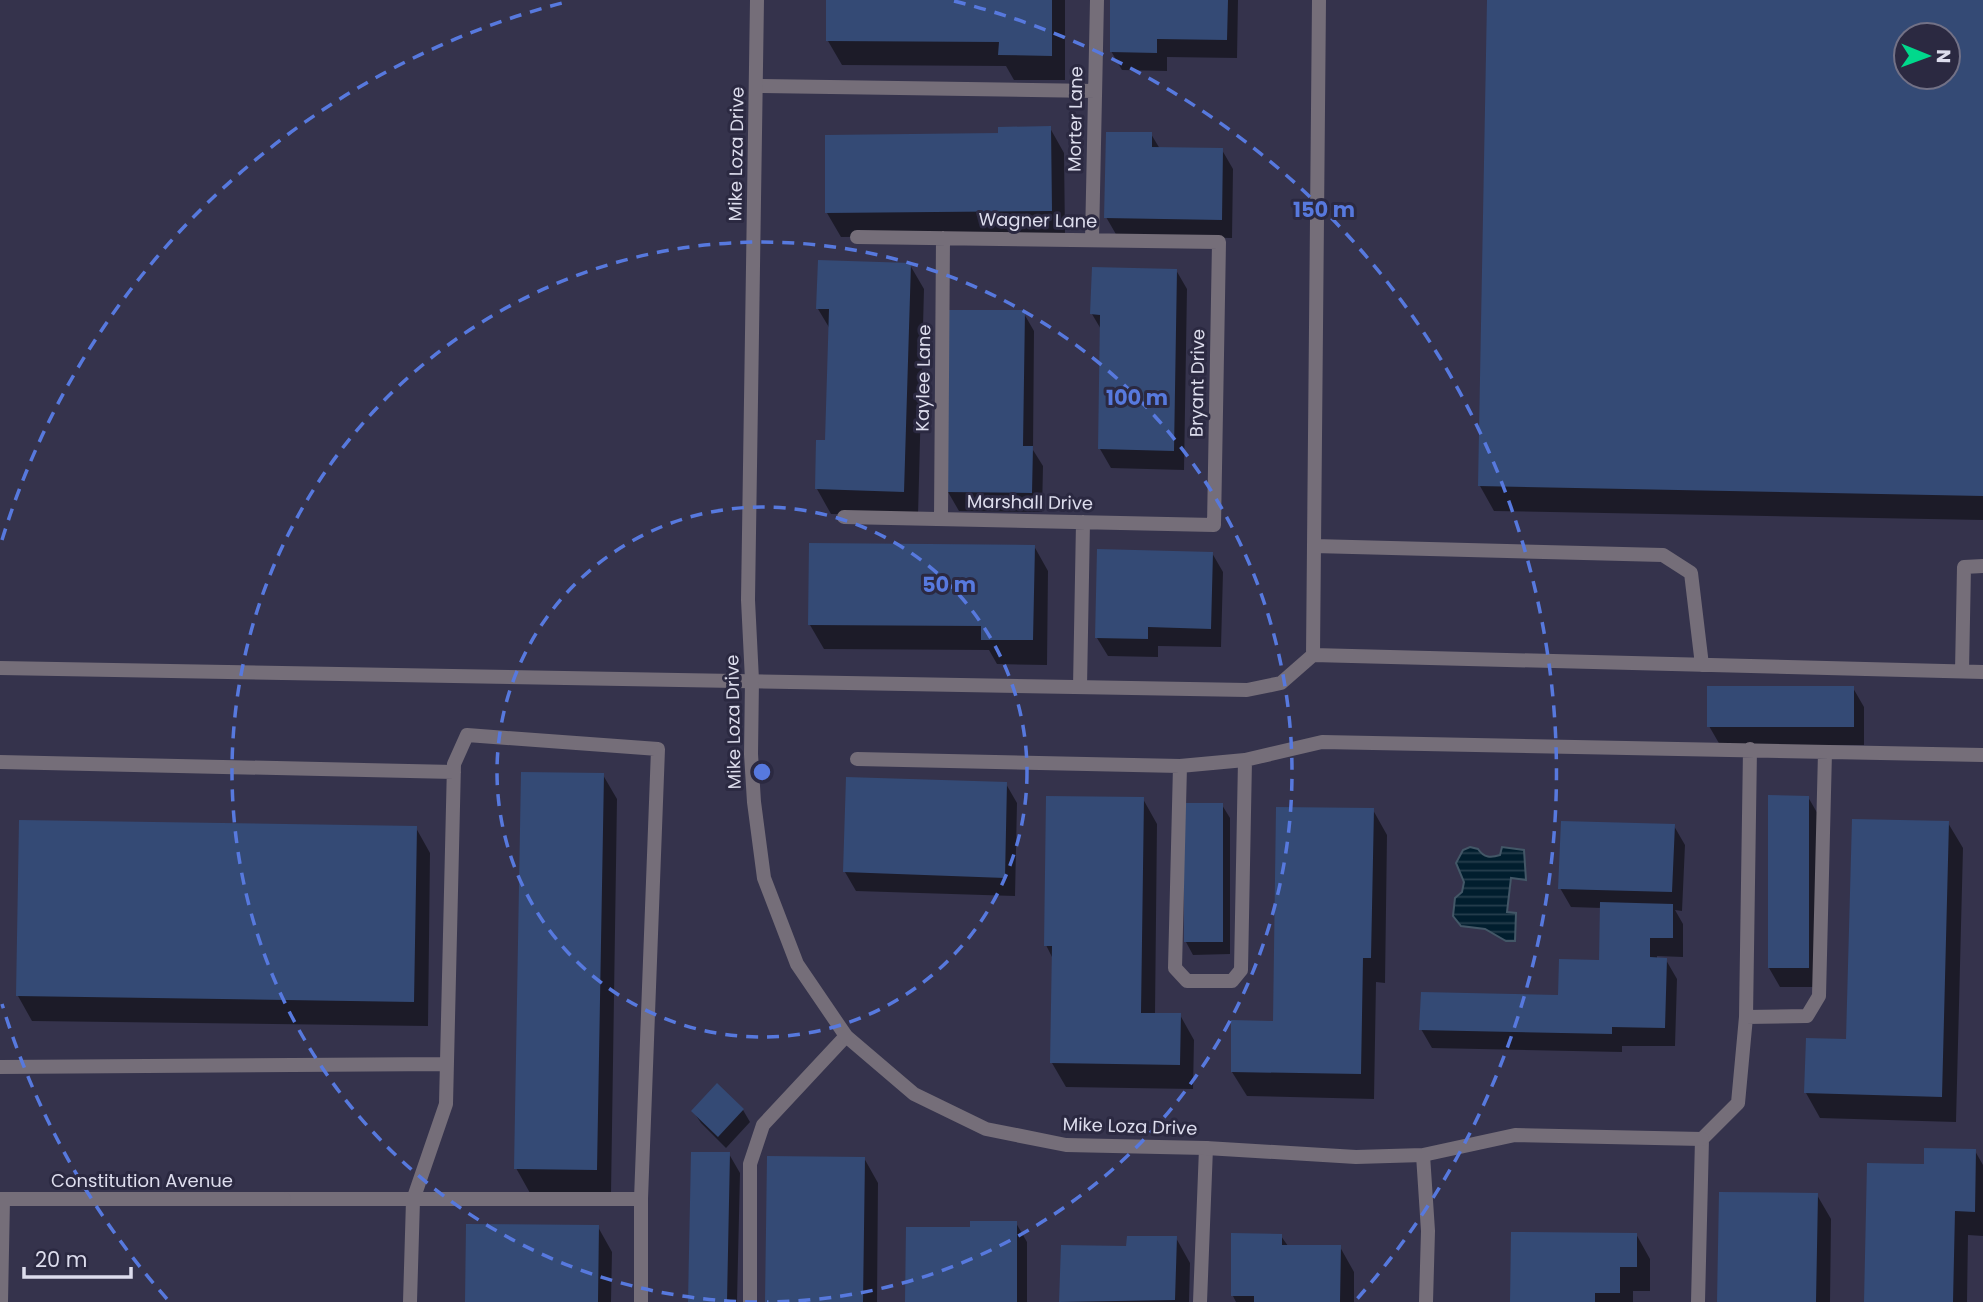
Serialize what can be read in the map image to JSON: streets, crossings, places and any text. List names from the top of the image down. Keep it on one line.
{"streets":{"street":["Morter Lane","Mike Loza Drive","Wagner Lane","Kaylee Lane","Bryant Drive","Marshall Drive","Constitution Avenue"]},"crossings":[["Morter Lane","Wagner Lane"],["Wagner Lane","Kaylee Lane"],["Wagner Lane","Bryant Drive"],["Kaylee Lane","Marshall Drive"],["Bryant Drive","Marshall Drive"]],"scale_bar":"20 m","north":"right","rings":["150 m","100 m","50 m"]}
